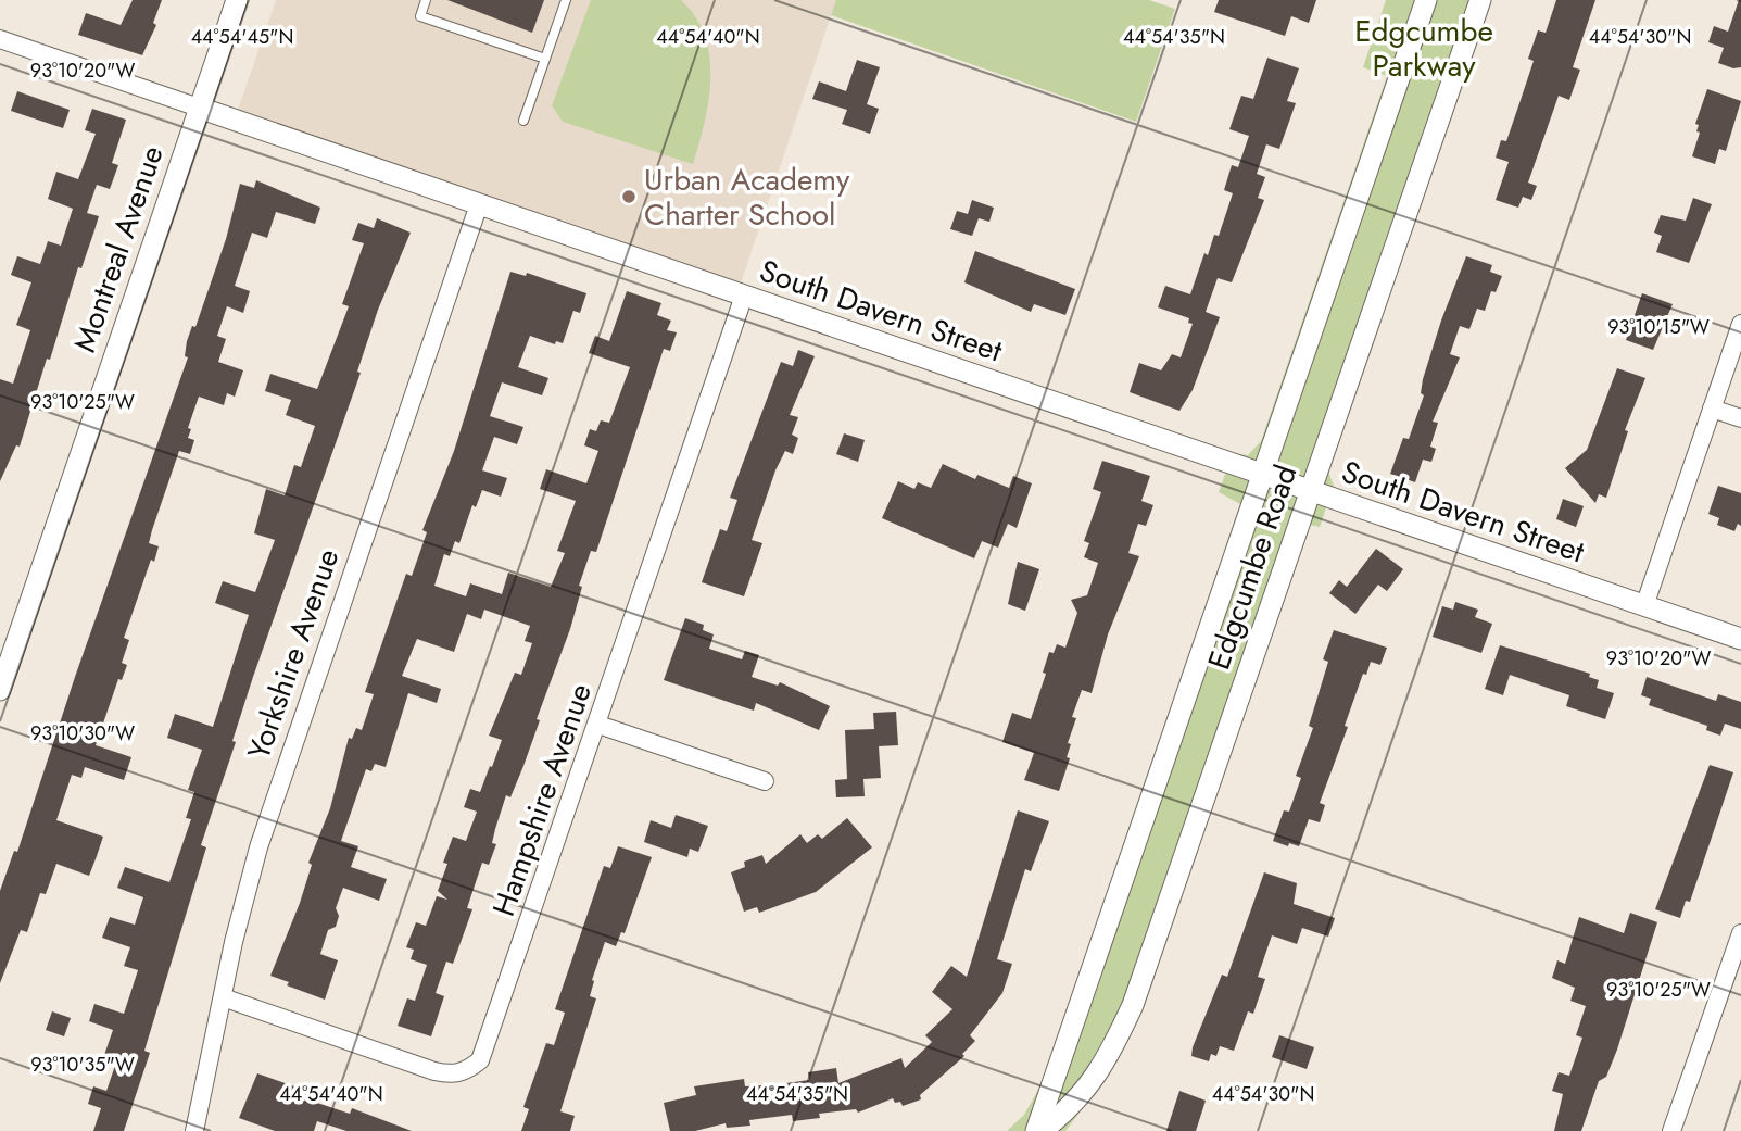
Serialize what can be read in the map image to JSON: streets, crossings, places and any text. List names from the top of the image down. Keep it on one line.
{"streets":{"street":["Montreal Avenue","South Davern Street","Edgcumbe Road","Yorkshire Avenue","Hampshire Avenue"]},"crossings":[["Montreal Avenue","South Davern Street"],["South Davern Street","Edgcumbe Road"],["South Davern Street","Yorkshire Avenue"],["South Davern Street","Hampshire Avenue"],["Yorkshire Avenue","Hampshire Avenue"]],"parks":["Edgcumbe Parkway"],"places":["Urban Academy Charter School"],"coordinates":["44°54'45\"N","44°54'40\"N","44°54'35\"N","44°54'30\"N","93°10'20\"W","93°10'15\"W","93°10'25\"W","93°10'30\"W","93°10'35\"W"]}
